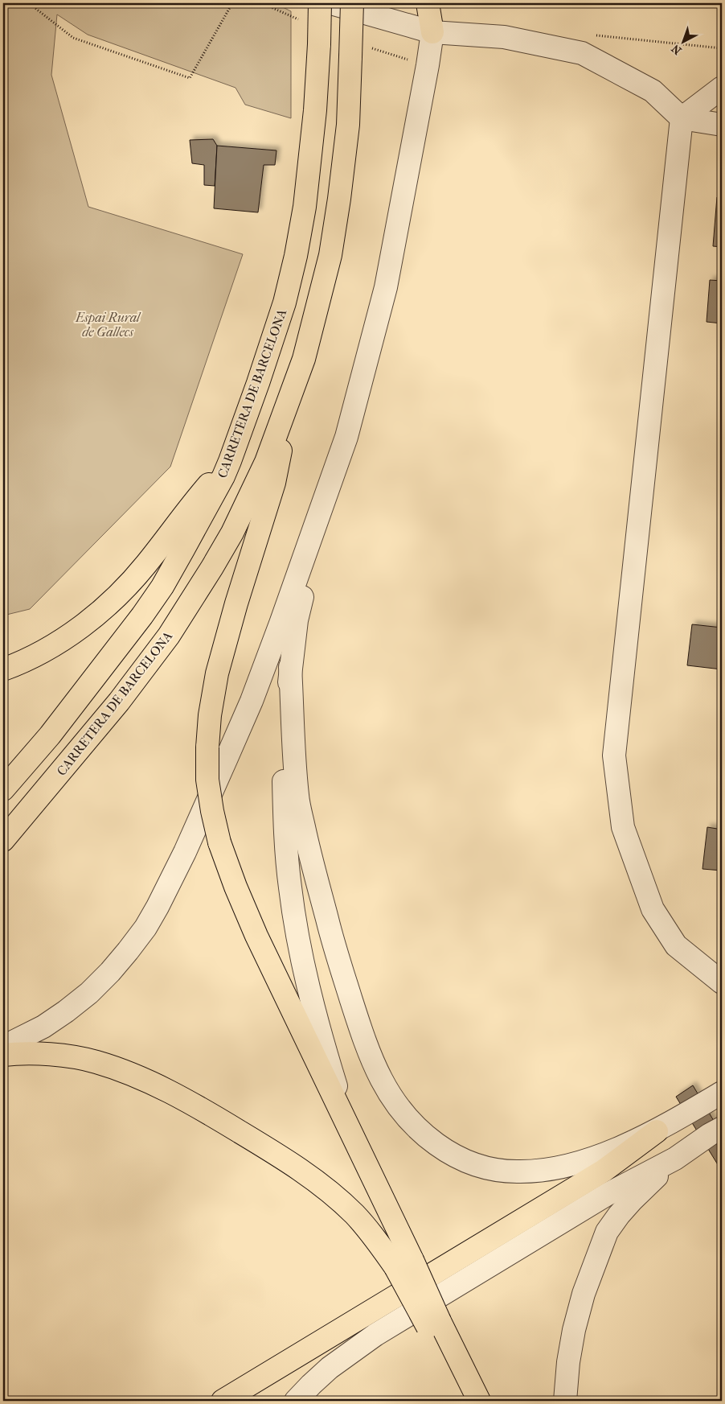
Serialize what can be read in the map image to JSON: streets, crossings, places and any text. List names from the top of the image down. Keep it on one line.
{"streets":{"highway":["CARRETERA DE BARCELONA"]},"parks":["Espai Rural de Gallecs"],"north":"bottom left"}
